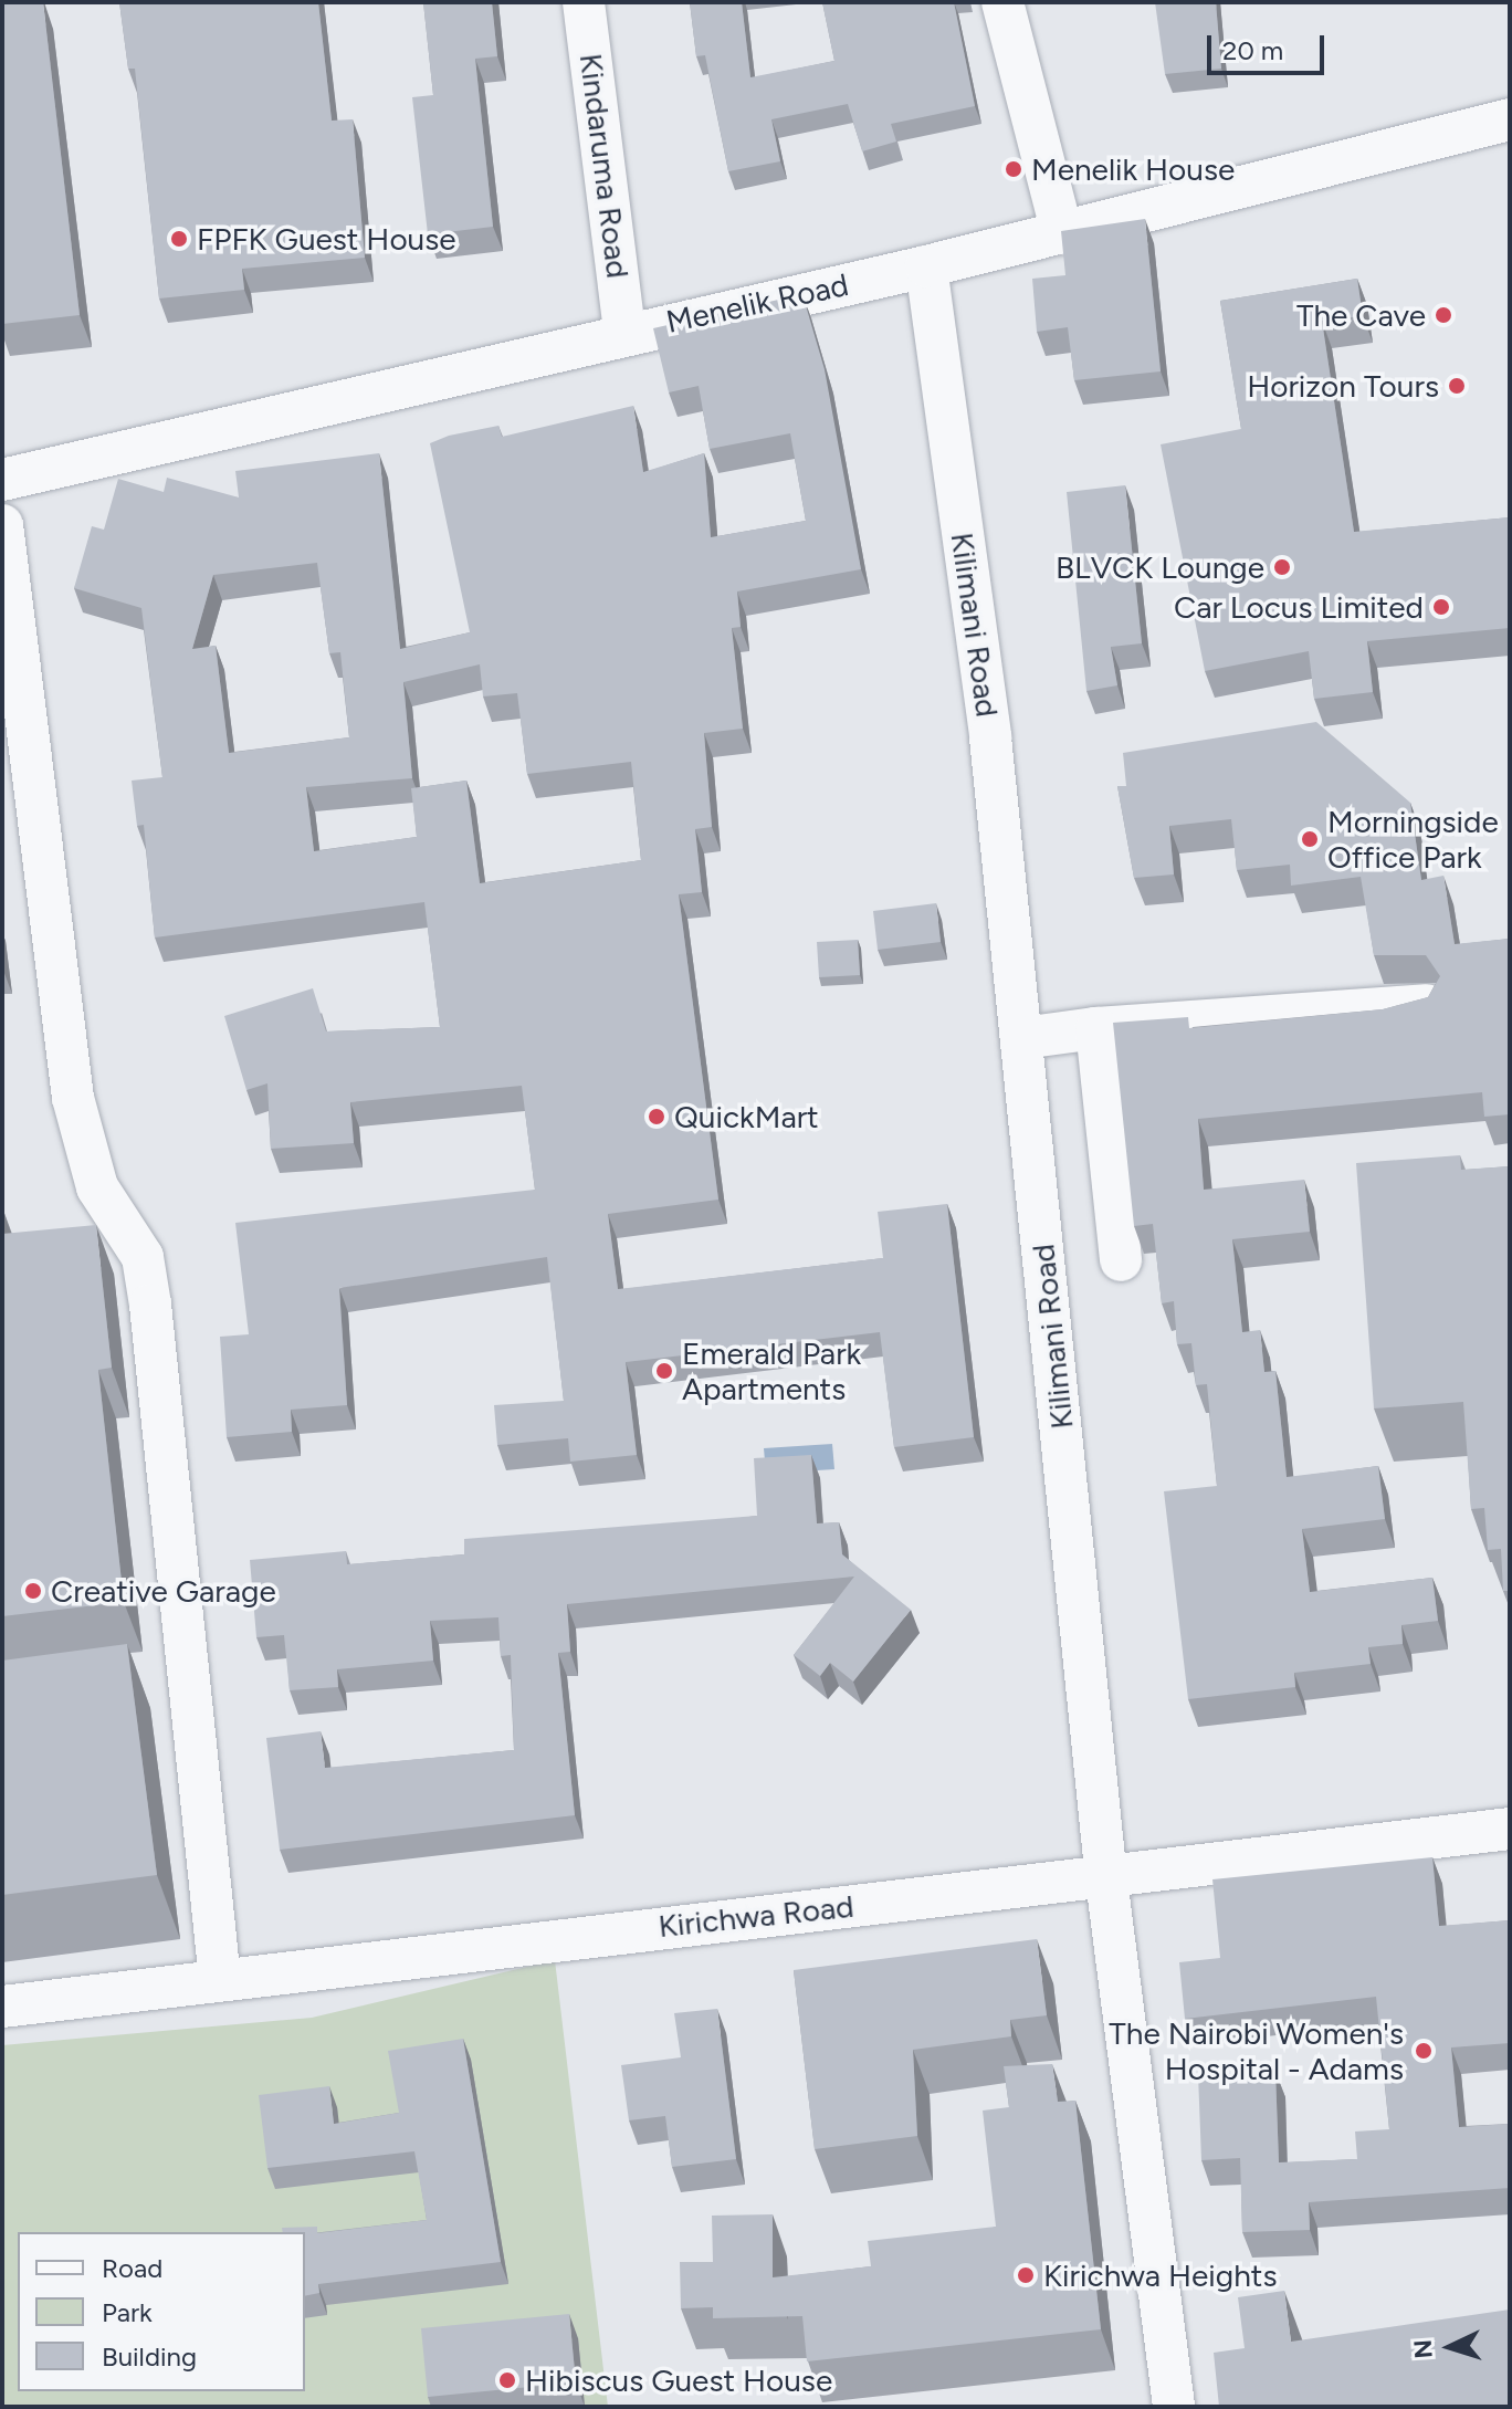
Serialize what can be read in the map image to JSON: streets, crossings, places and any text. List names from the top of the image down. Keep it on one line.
{"streets":{"street":["Kindaruma Road","Menelik Road","Kilimani Road","Kirichwa Road"]},"crossings":[["Kindaruma Road","Menelik Road"],["Menelik Road","Kilimani Road"],["Kilimani Road","Kirichwa Road"]],"places":["Menelik House","FPFK Guest House","The Cave","Horizon Tours","BLVCK Lounge","Car Locus Limited","Morningside Office Park","QuickMart","Emerald Park Apartments","Creative Garage","The Nairobi Women's Hospital - Adams","Kirichwa Heights","Hibiscus Guest House"],"legend":["Road","Park","Building"],"scale_bar":"20 m","north":"left"}
